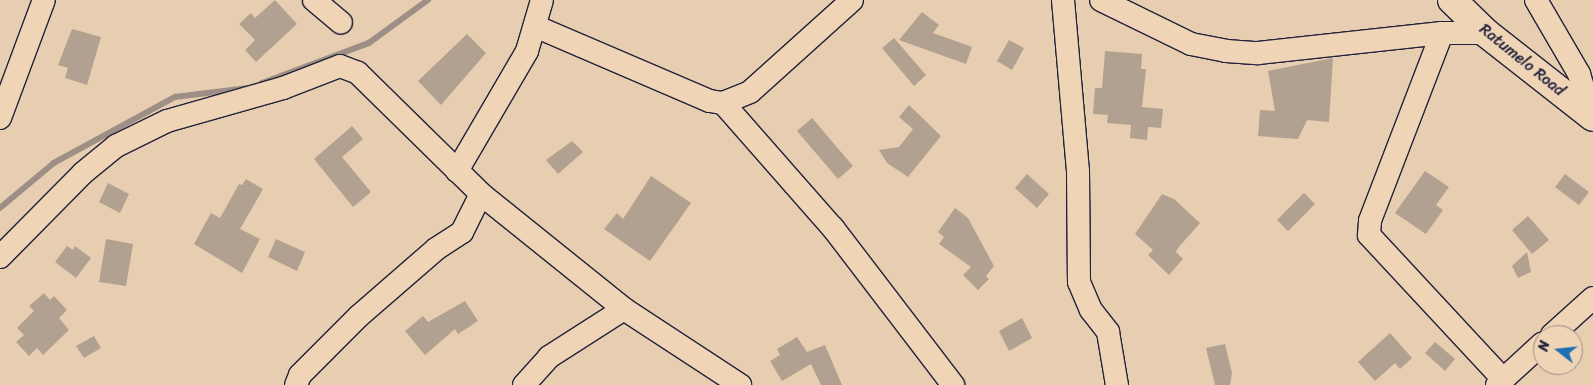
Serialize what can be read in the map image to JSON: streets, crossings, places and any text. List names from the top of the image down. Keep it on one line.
{"streets":{"street":["Ratumelo Road"]},"north":"left"}
